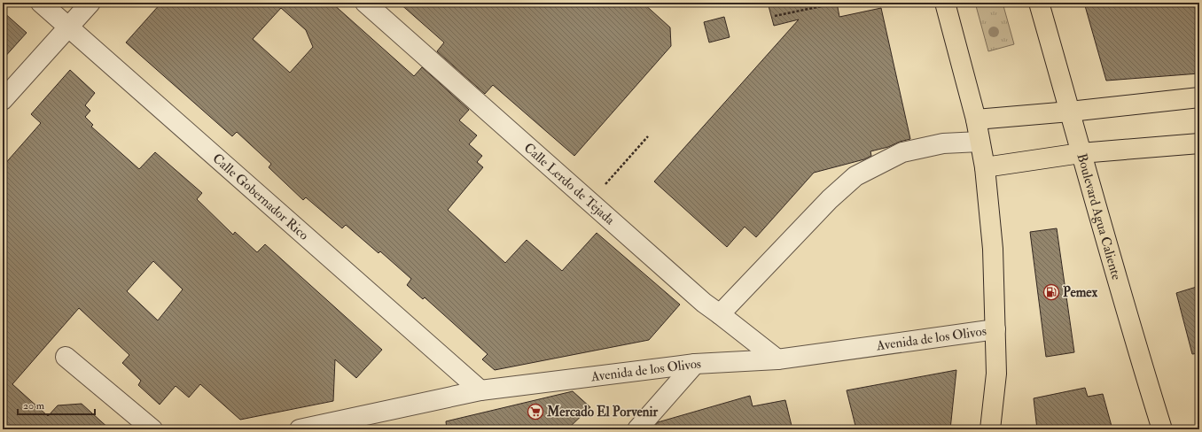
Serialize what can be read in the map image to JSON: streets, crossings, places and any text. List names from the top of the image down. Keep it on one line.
{"streets":{"main road":["Boulevard Agua Caliente"],"street":["Calle Lerdo de Tejada","Calle Gobernador Rico","Avenida de los Olivos"]},"crossings":[["Calle Lerdo de Tejada","Avenida de los Olivos"],["Calle Gobernador Rico","Avenida de los Olivos"]],"places":{"fuel station":["Pemex"],"supermarket":["Mercado El Porvenir"]},"scale_bar":"20 m"}
